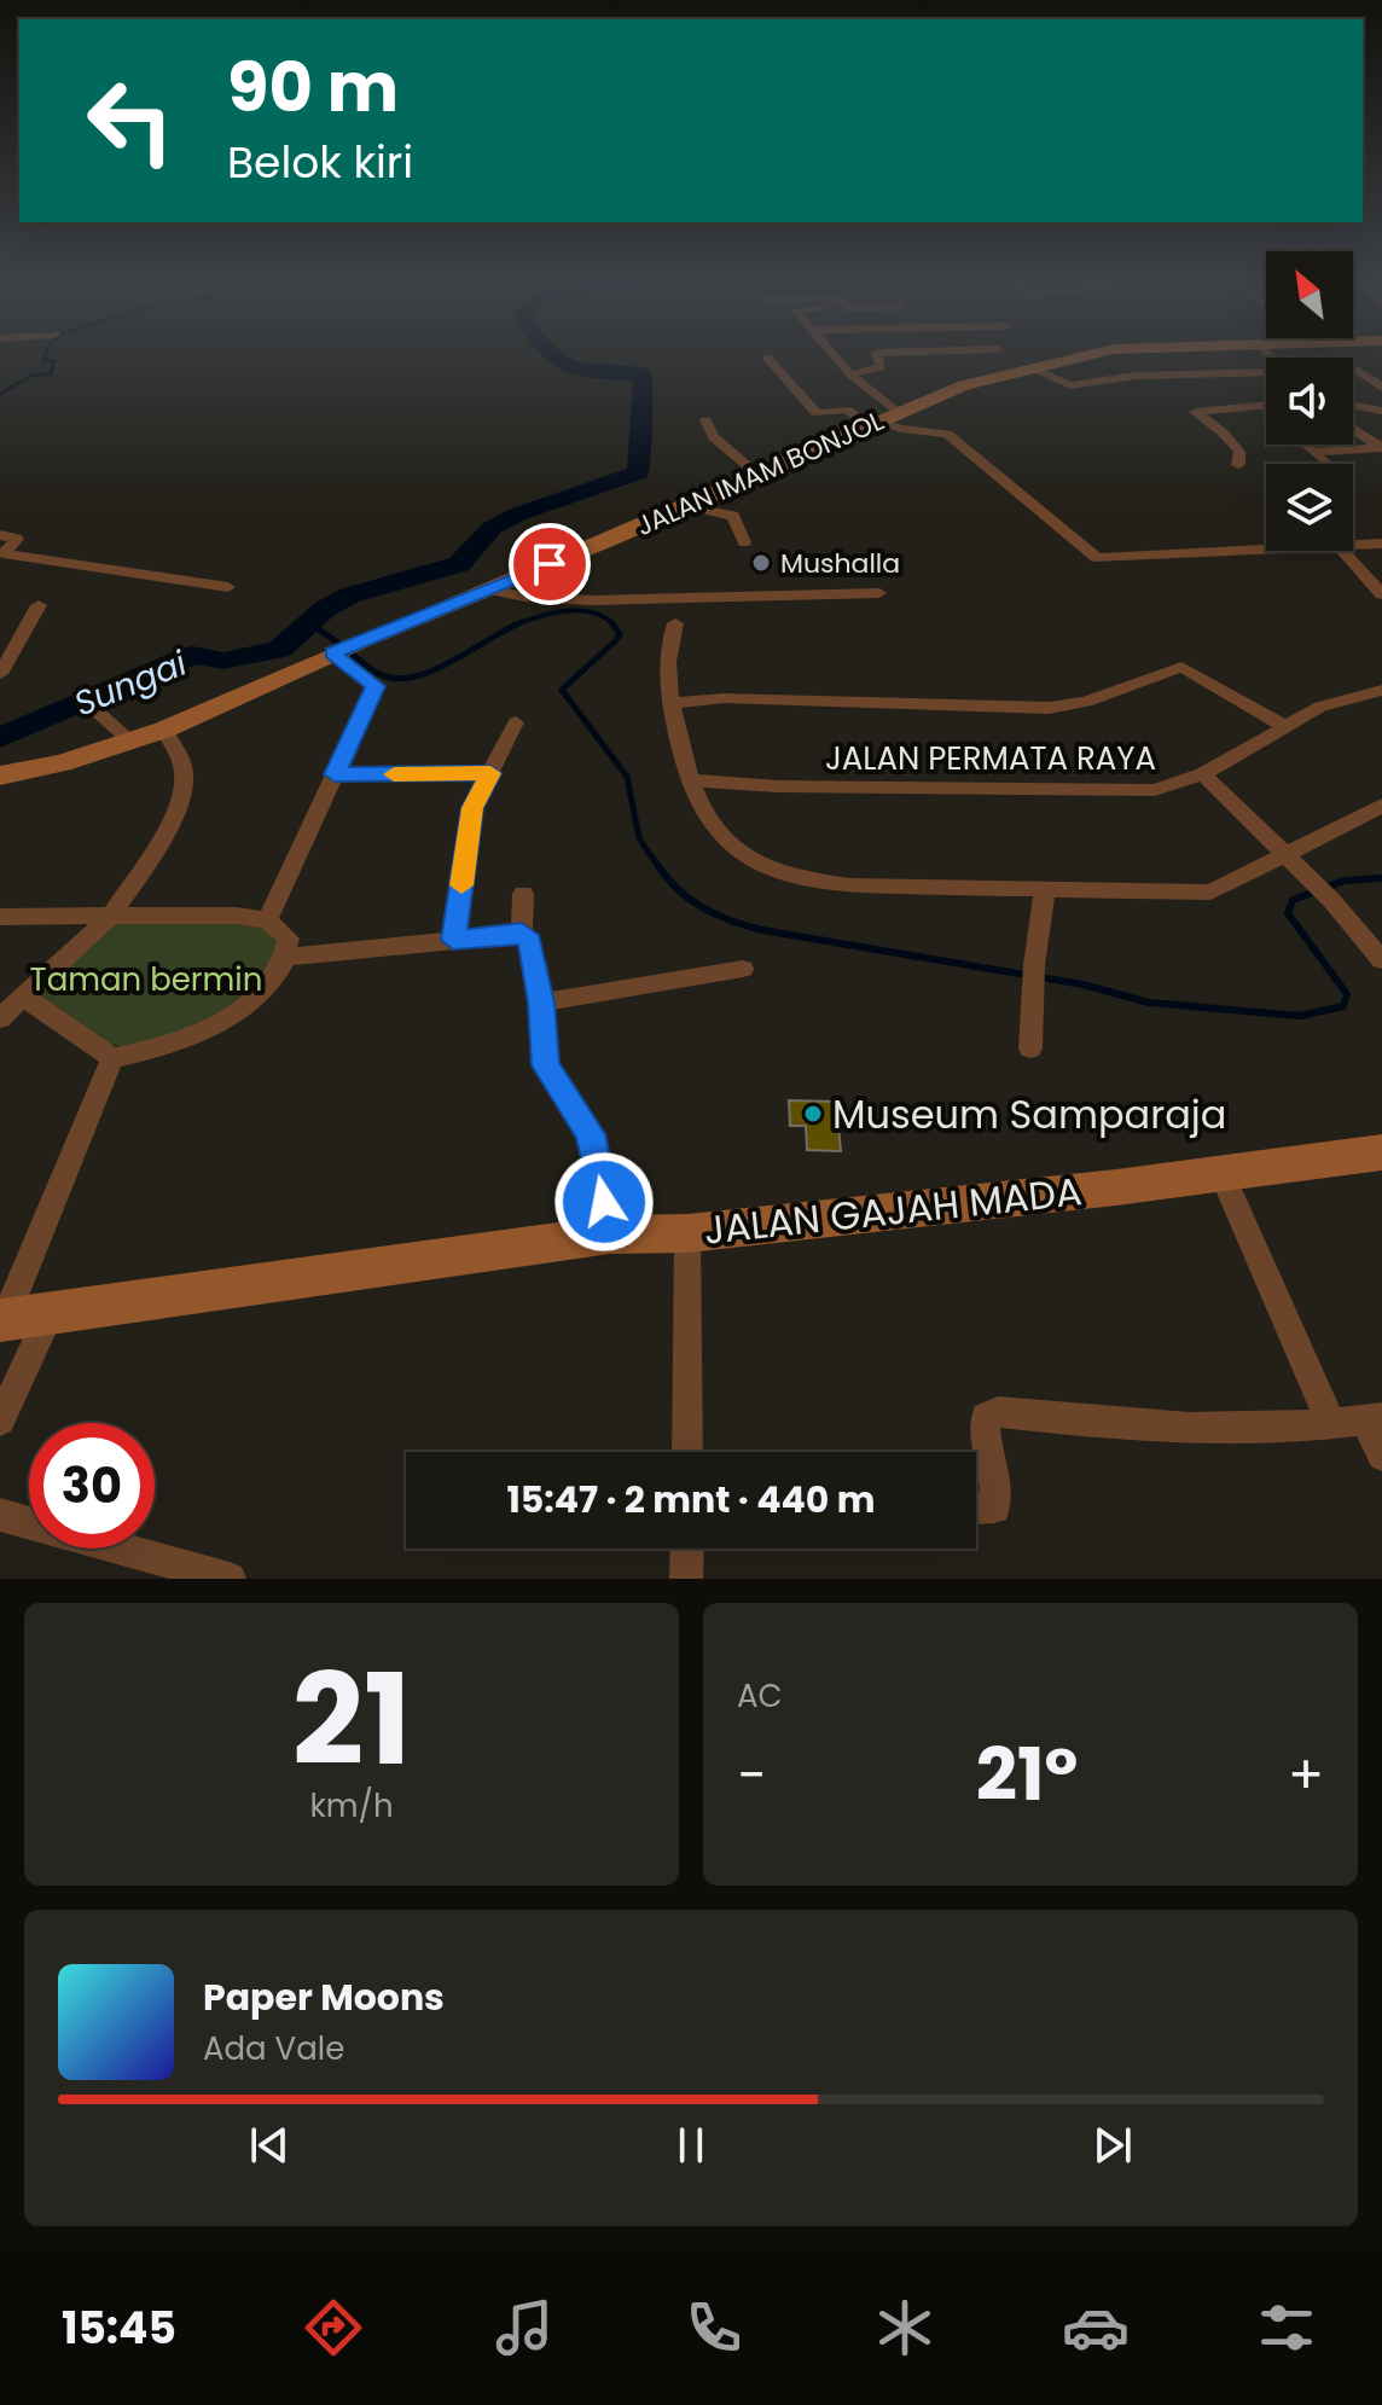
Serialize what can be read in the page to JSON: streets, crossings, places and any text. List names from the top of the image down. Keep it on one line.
{"streets":{"street":["JALAN IMAM BONJOL","JALAN PERMATA RAYA","JALAN GAJAH MADA"]},"water":["Sungai"],"parks":["Taman bermin"],"places":["Mushalla","Museum Samparaja"],"north":"top left","page":{"turn":["90 m","Belok kiri"],"limit":"30","trip":"15:47 · 2 mnt · 440 m","tile":[["21","km/h"],"AC"],"heat":["−","21°","+"],"song":["Paper Moons","Ada Vale"],"tabs":"15:45"}}
